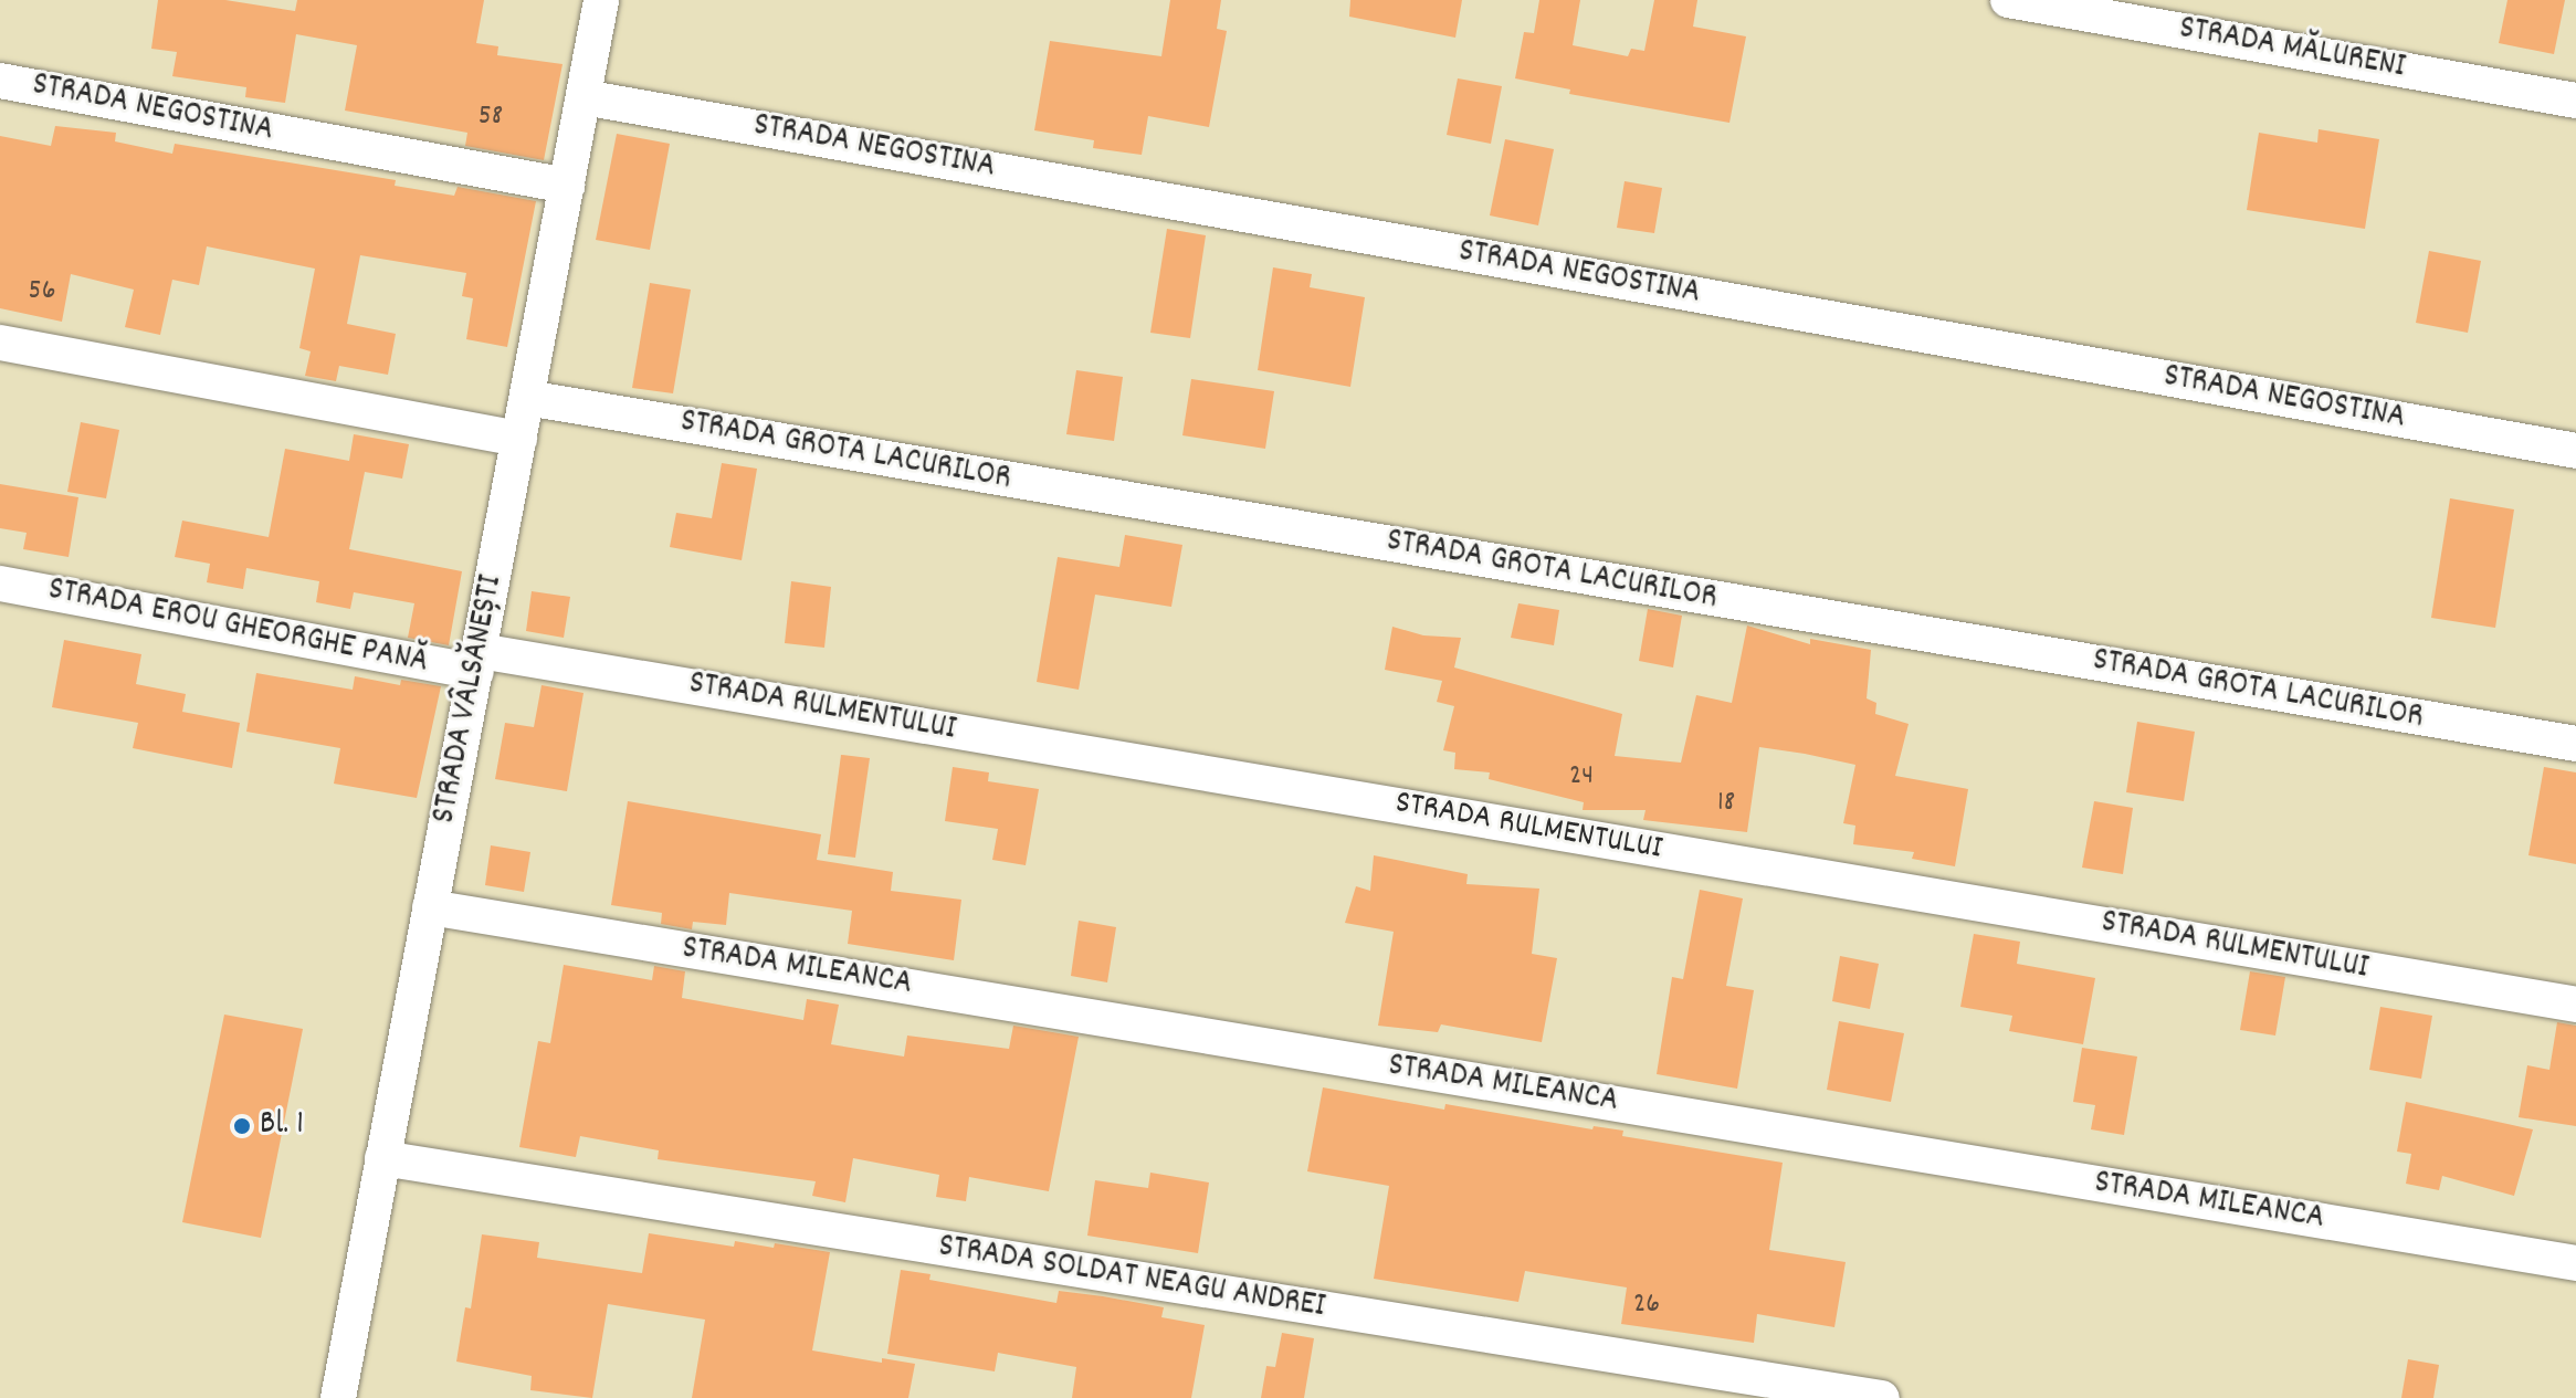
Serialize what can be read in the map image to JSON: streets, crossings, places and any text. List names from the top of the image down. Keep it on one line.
{"streets":{"street":["STRADA MĂLURENI","STRADA NEGOSTINA","STRADA GROTA LACURILOR","STRADA EROU GHEORGHE PANĂ","STRADA VÂLSĂNEȘTI","STRADA RULMENTULUI","STRADA MILEANCA","STRADA SOLDAT NEAGU ANDREI"]},"crossings":[["STRADA NEGOSTINA","STRADA VÂLSĂNEȘTI"],["STRADA GROTA LACURILOR","STRADA VÂLSĂNEȘTI"],["STRADA EROU GHEORGHE PANĂ","STRADA VÂLSĂNEȘTI"],["STRADA EROU GHEORGHE PANĂ","STRADA RULMENTULUI"],["STRADA VÂLSĂNEȘTI","STRADA RULMENTULUI"],["STRADA VÂLSĂNEȘTI","STRADA MILEANCA"],["STRADA VÂLSĂNEȘTI","STRADA SOLDAT NEAGU ANDREI"]],"places":["Bl. 1"],"house_numbers":["58","56","24","18","26"]}
